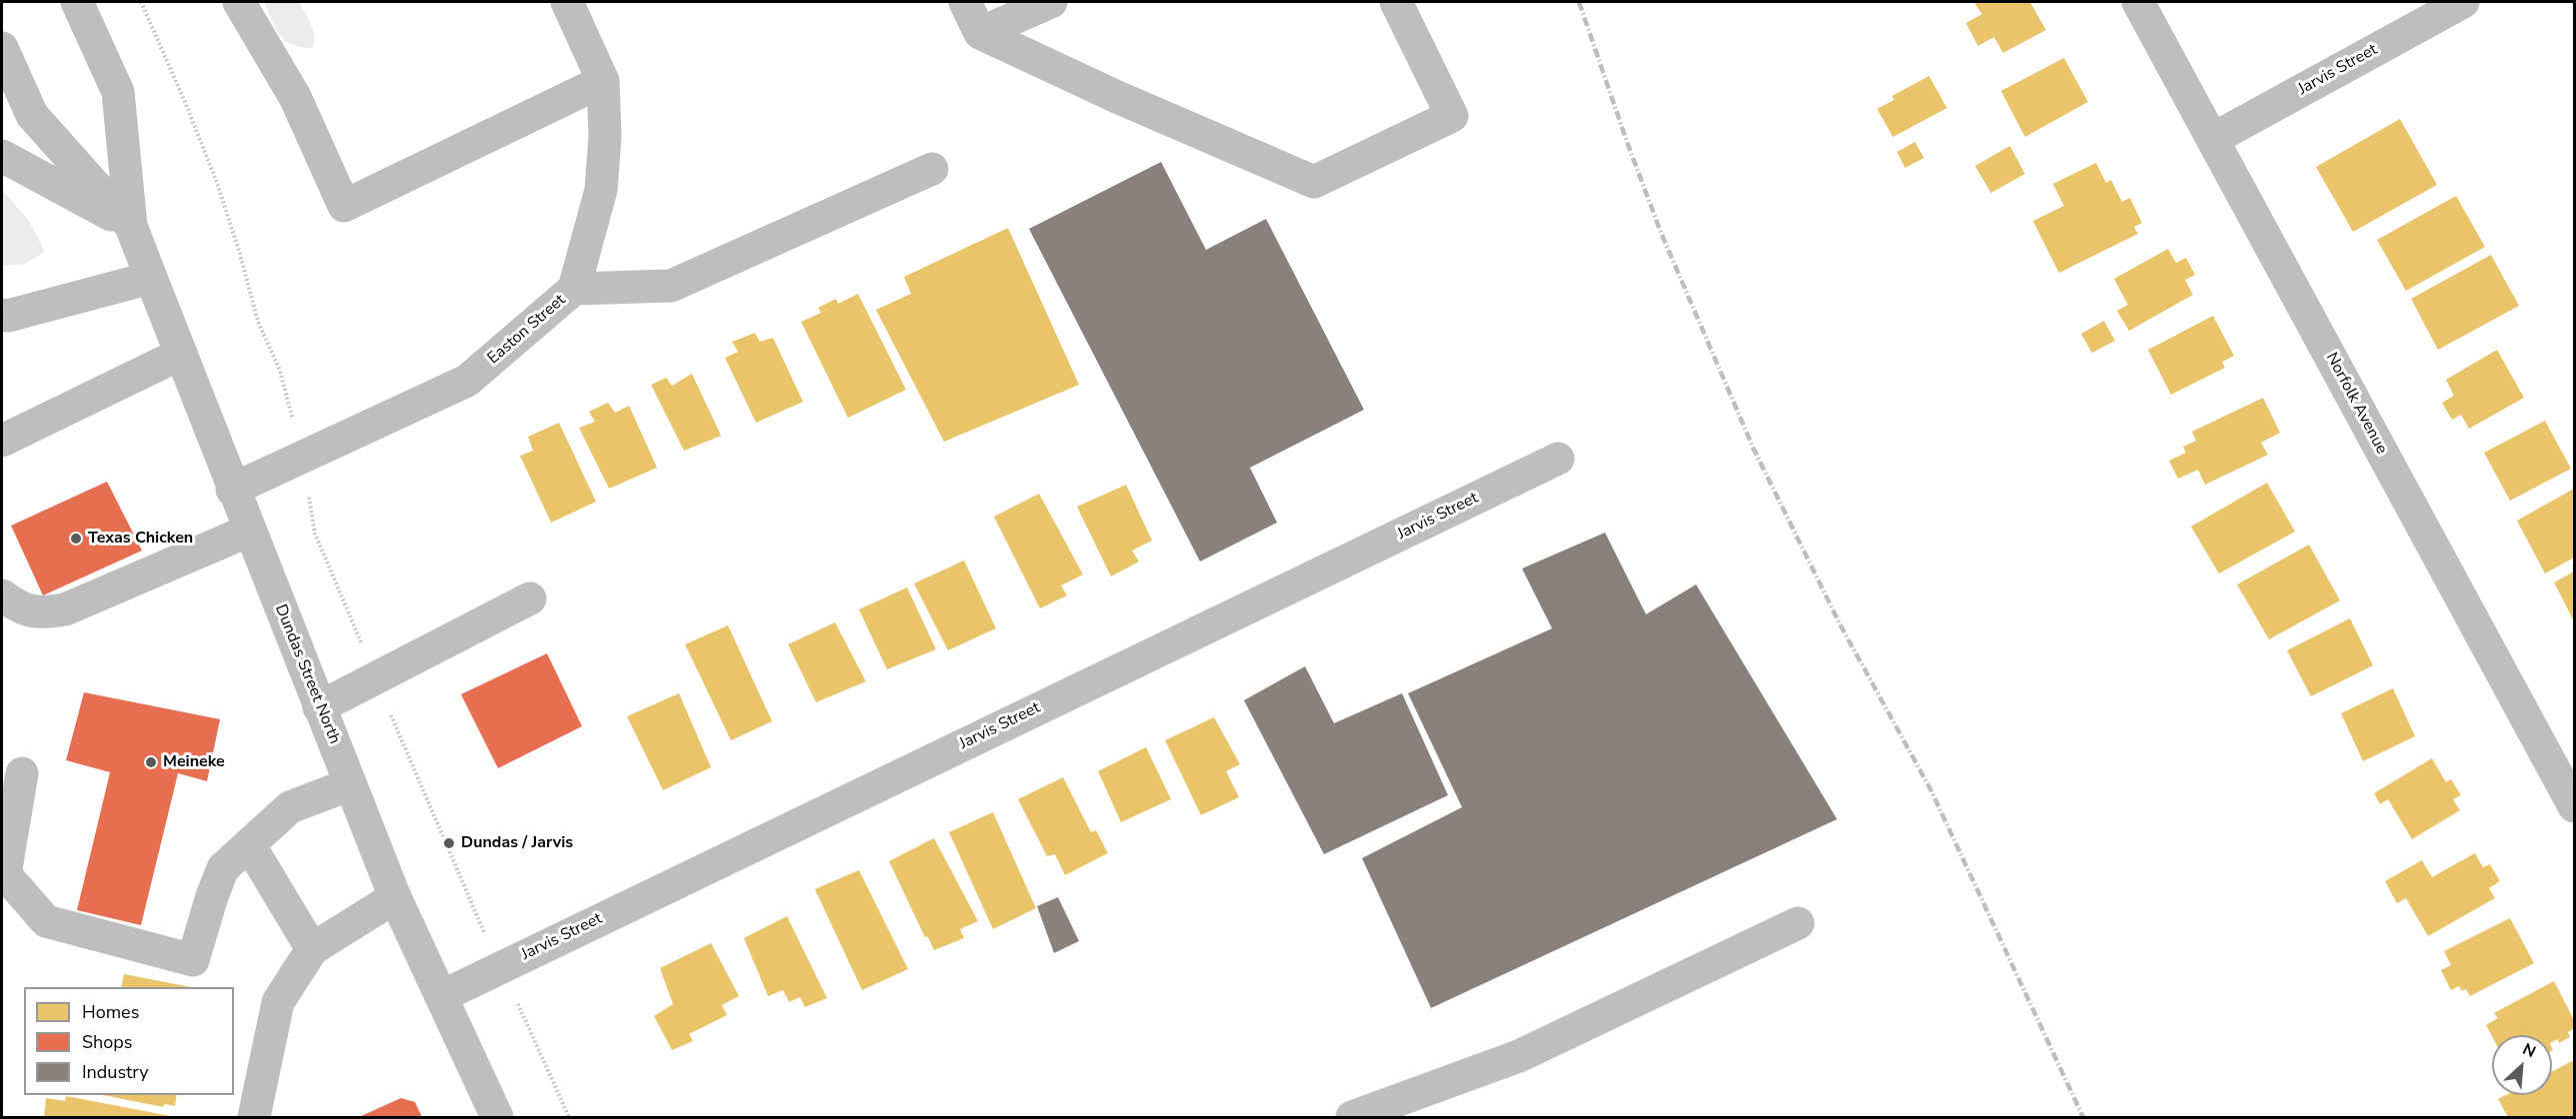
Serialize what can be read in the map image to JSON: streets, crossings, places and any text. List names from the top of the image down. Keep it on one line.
{"streets":{"street":["Jarvis Street","Easton Street","Norfolk Avenue","Dundas Street North"]},"crossings":[["Jarvis Street","Norfolk Avenue"],["Jarvis Street","Dundas Street North"],["Easton Street","Dundas Street North"]],"places":["Texas Chicken","Meineke","Dundas / Jarvis"],"legend":["Homes","Shops","Industry"],"north":"top right"}
